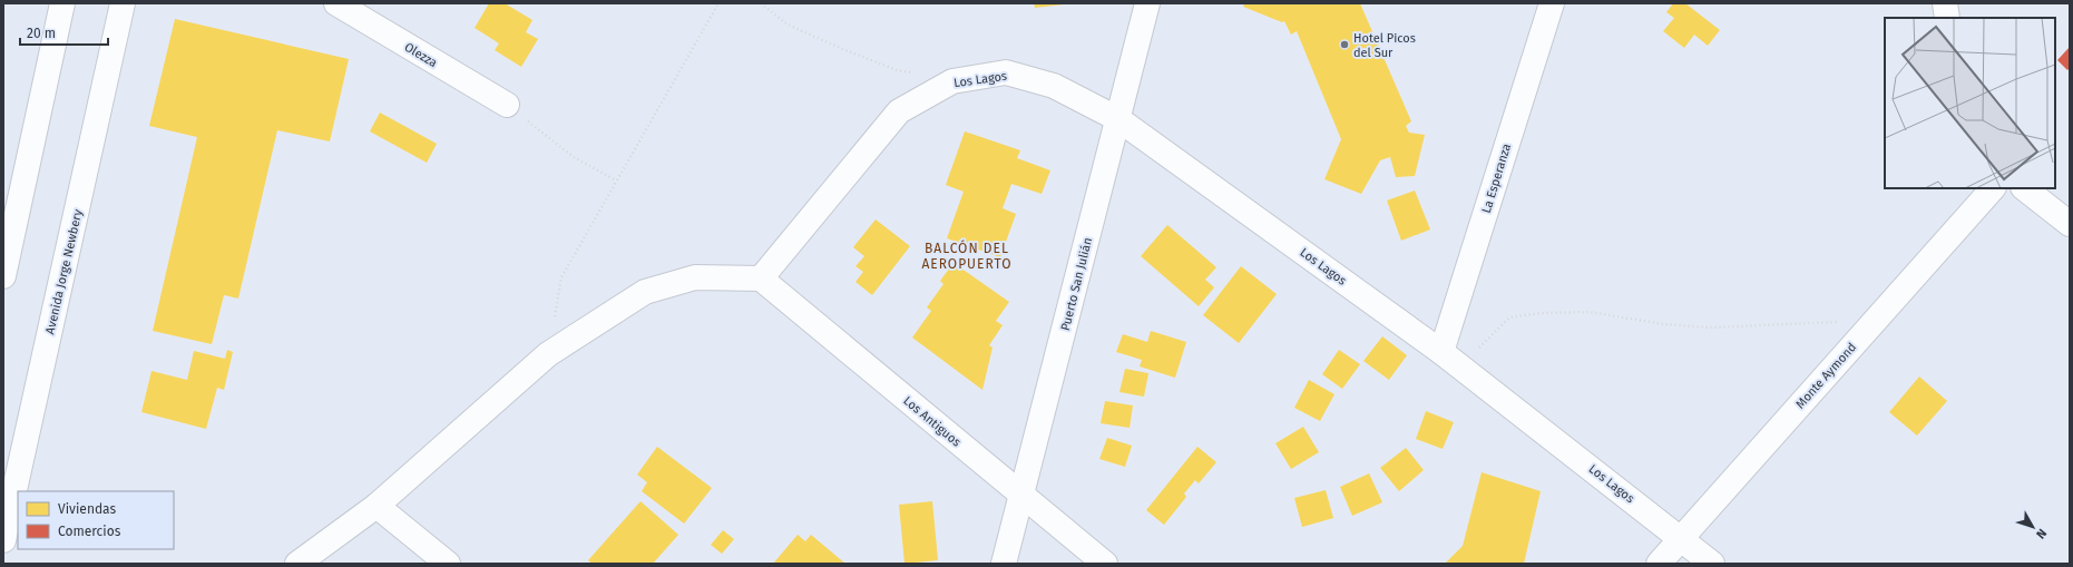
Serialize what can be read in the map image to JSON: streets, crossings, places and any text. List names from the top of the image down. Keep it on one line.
{"streets":{"street":["Olezza","Los Lagos","La Esperanza","Avenida Jorge Newbery","Puerto San Julián","Monte Aymond","Los Antiguos"]},"crossings":[["Los Lagos","La Esperanza"],["Los Lagos","Puerto San Julián"],["Los Lagos","Monte Aymond"],["Los Lagos","Los Antiguos"],["Puerto San Julián","Los Antiguos"]],"districts":["BALCÓN DEL AEROPUERTO"],"places":["Hotel Picos del Sur"],"legend":["Viviendas","Comercios"],"scale_bar":"20 m","north":"bottom right"}
